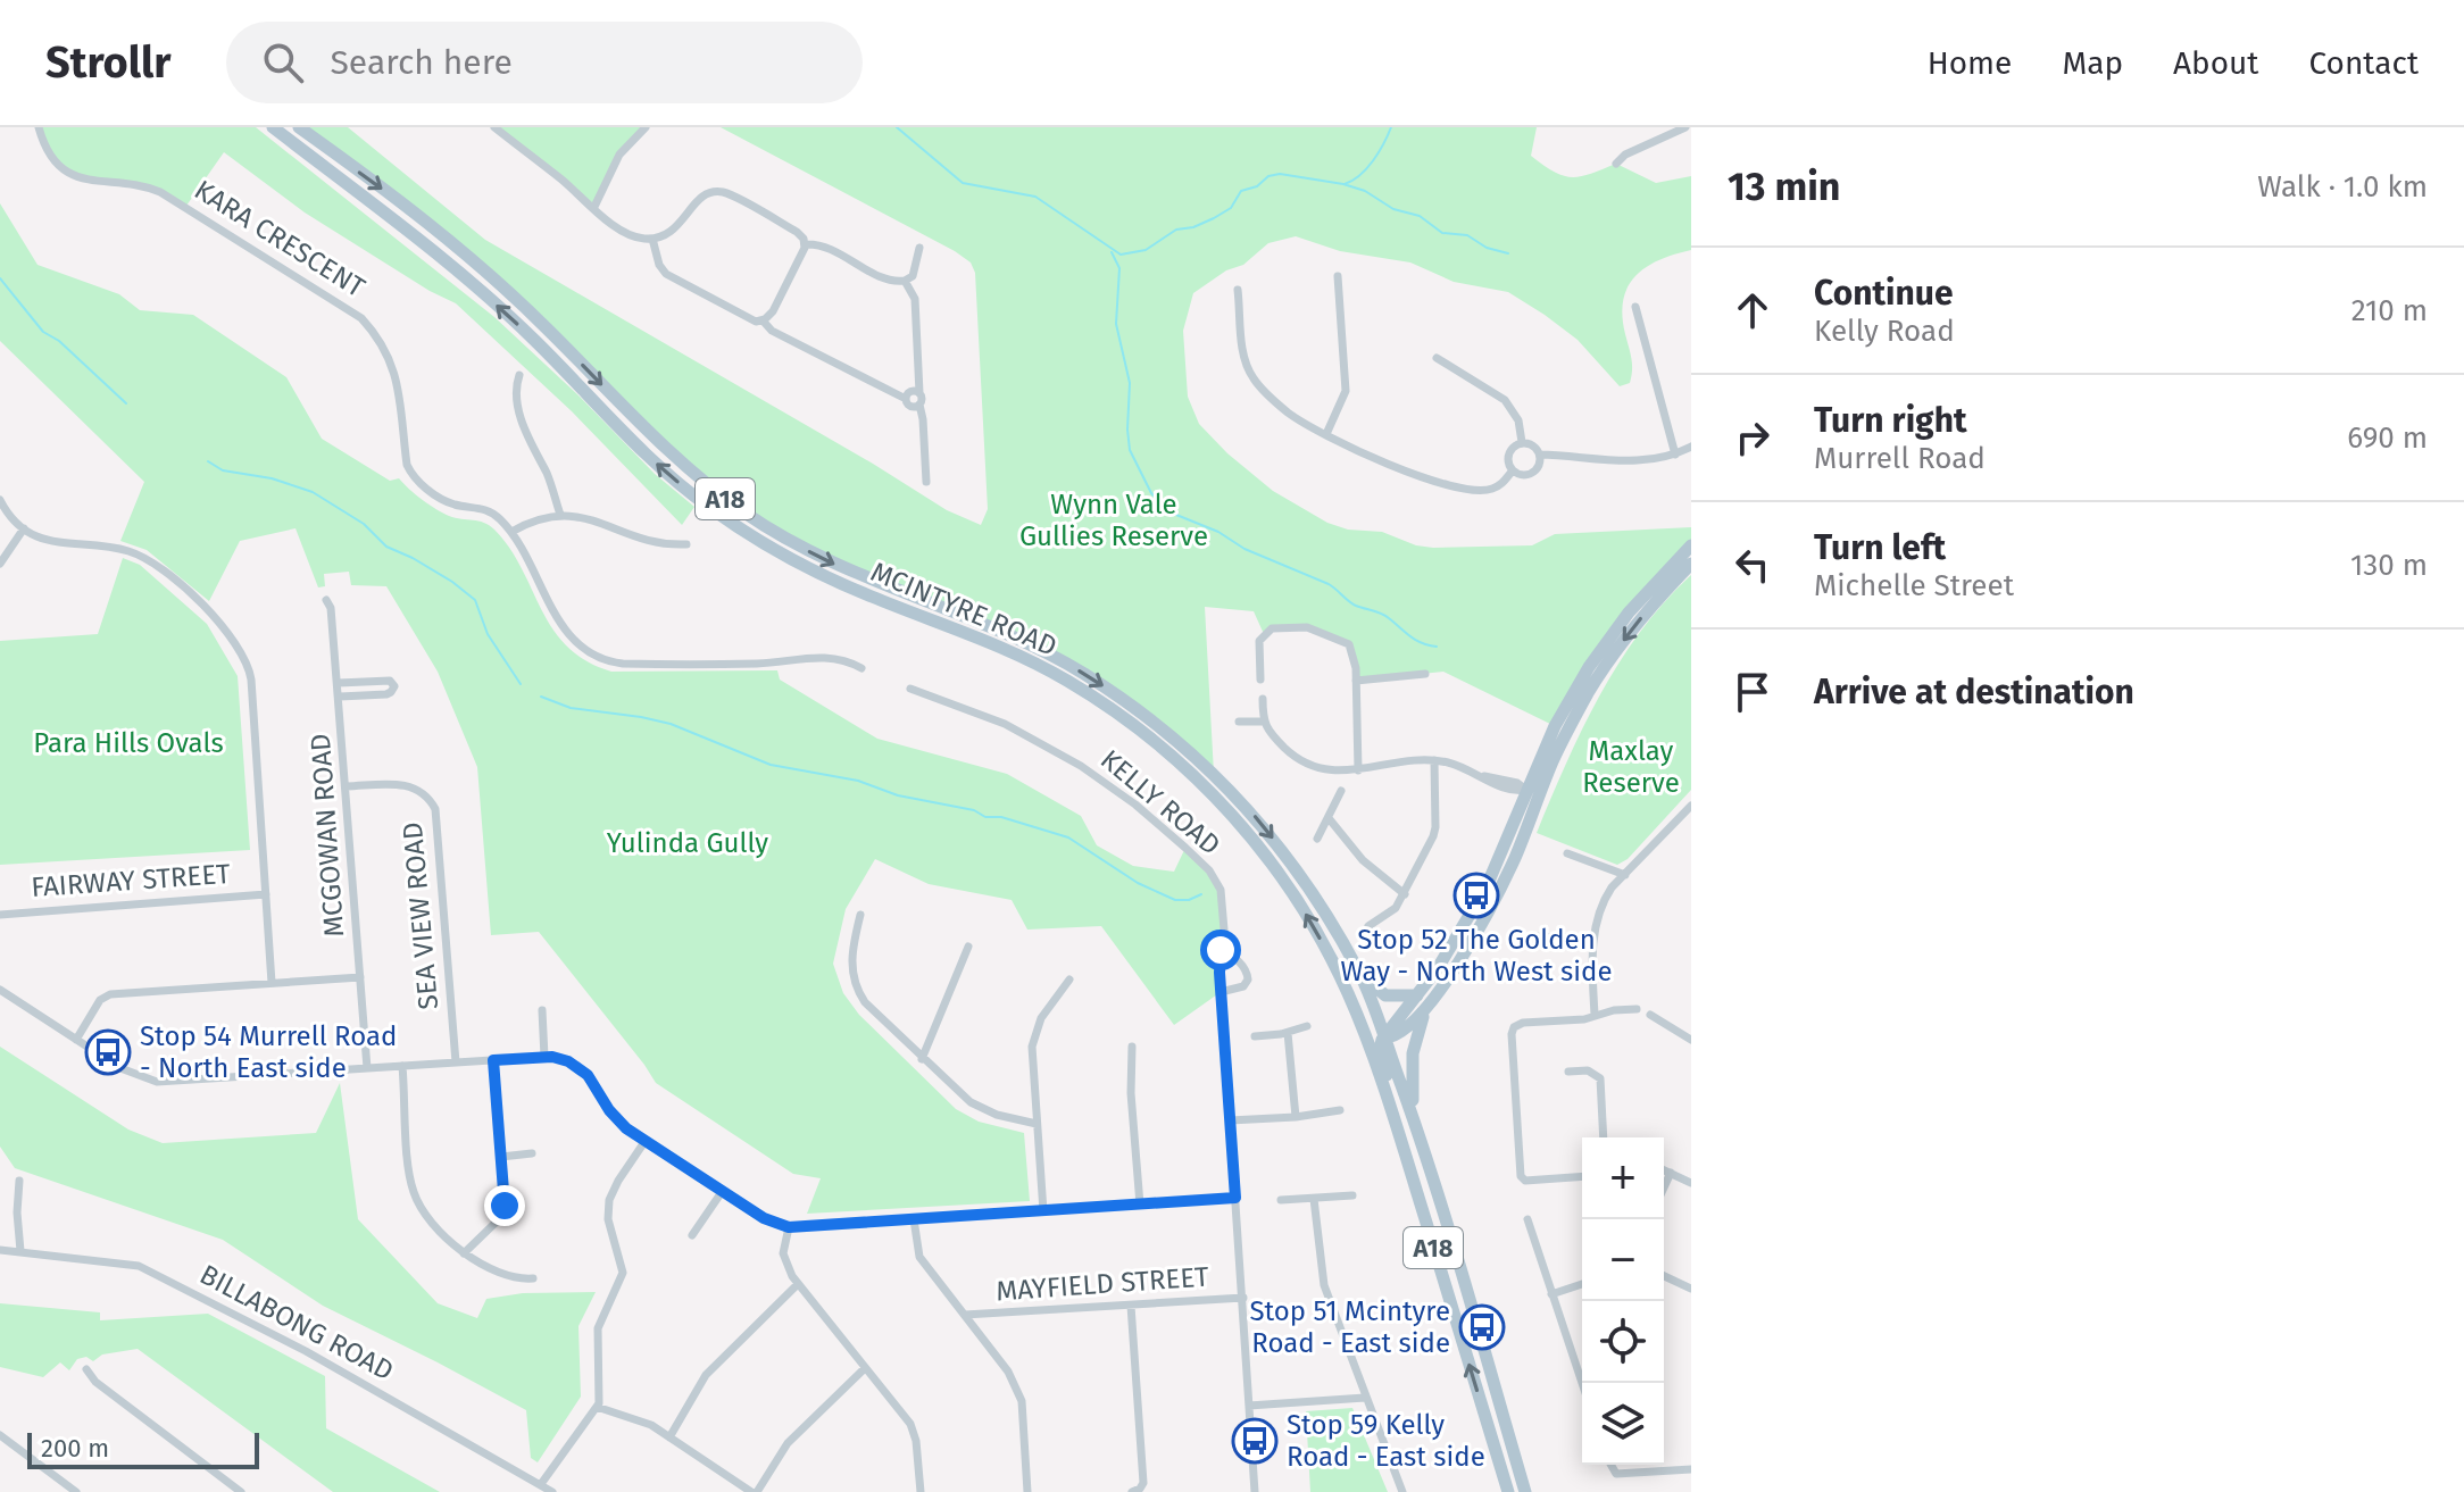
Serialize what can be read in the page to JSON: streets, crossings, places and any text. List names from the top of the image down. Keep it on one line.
{"streets":{"main road":["A18","MCINTYRE ROAD"],"street":["KARA CRESCENT","KELLY ROAD","MCGOWAN ROAD","FAIRWAY STREET","SEA VIEW ROAD","MAYFIELD STREET","BILLABONG ROAD"]},"crossings":[["KELLY ROAD","MAYFIELD STREET"],["MCGOWAN ROAD","SEA VIEW ROAD"]],"parks":["Wynn Vale Gullies Reserve","Para Hills Ovals","Maxlay Reserve","Yulinda Gully"],"places":{"bus stop":["Stop 52 The Golden Way - North West side","Stop 54 Murrell Road - North East side","Stop 51 Mcintyre Road - East side","Stop 59 Kelly Road - East side"]},"scale_bar":"200 m","page":{"header":"Strollr","search":"Search here","nav":["Home","Map","About","Contact"],"heading":["13 min","Walk · 1.0 km"],"list":[["Continue","Kelly Road","210 m"],["Turn right","Murrell Road","690 m"],["Turn left","Michelle Street","130 m"],"Arrive at destination"],"map_buttons":["+","−"],"scale":"200 m"}}
